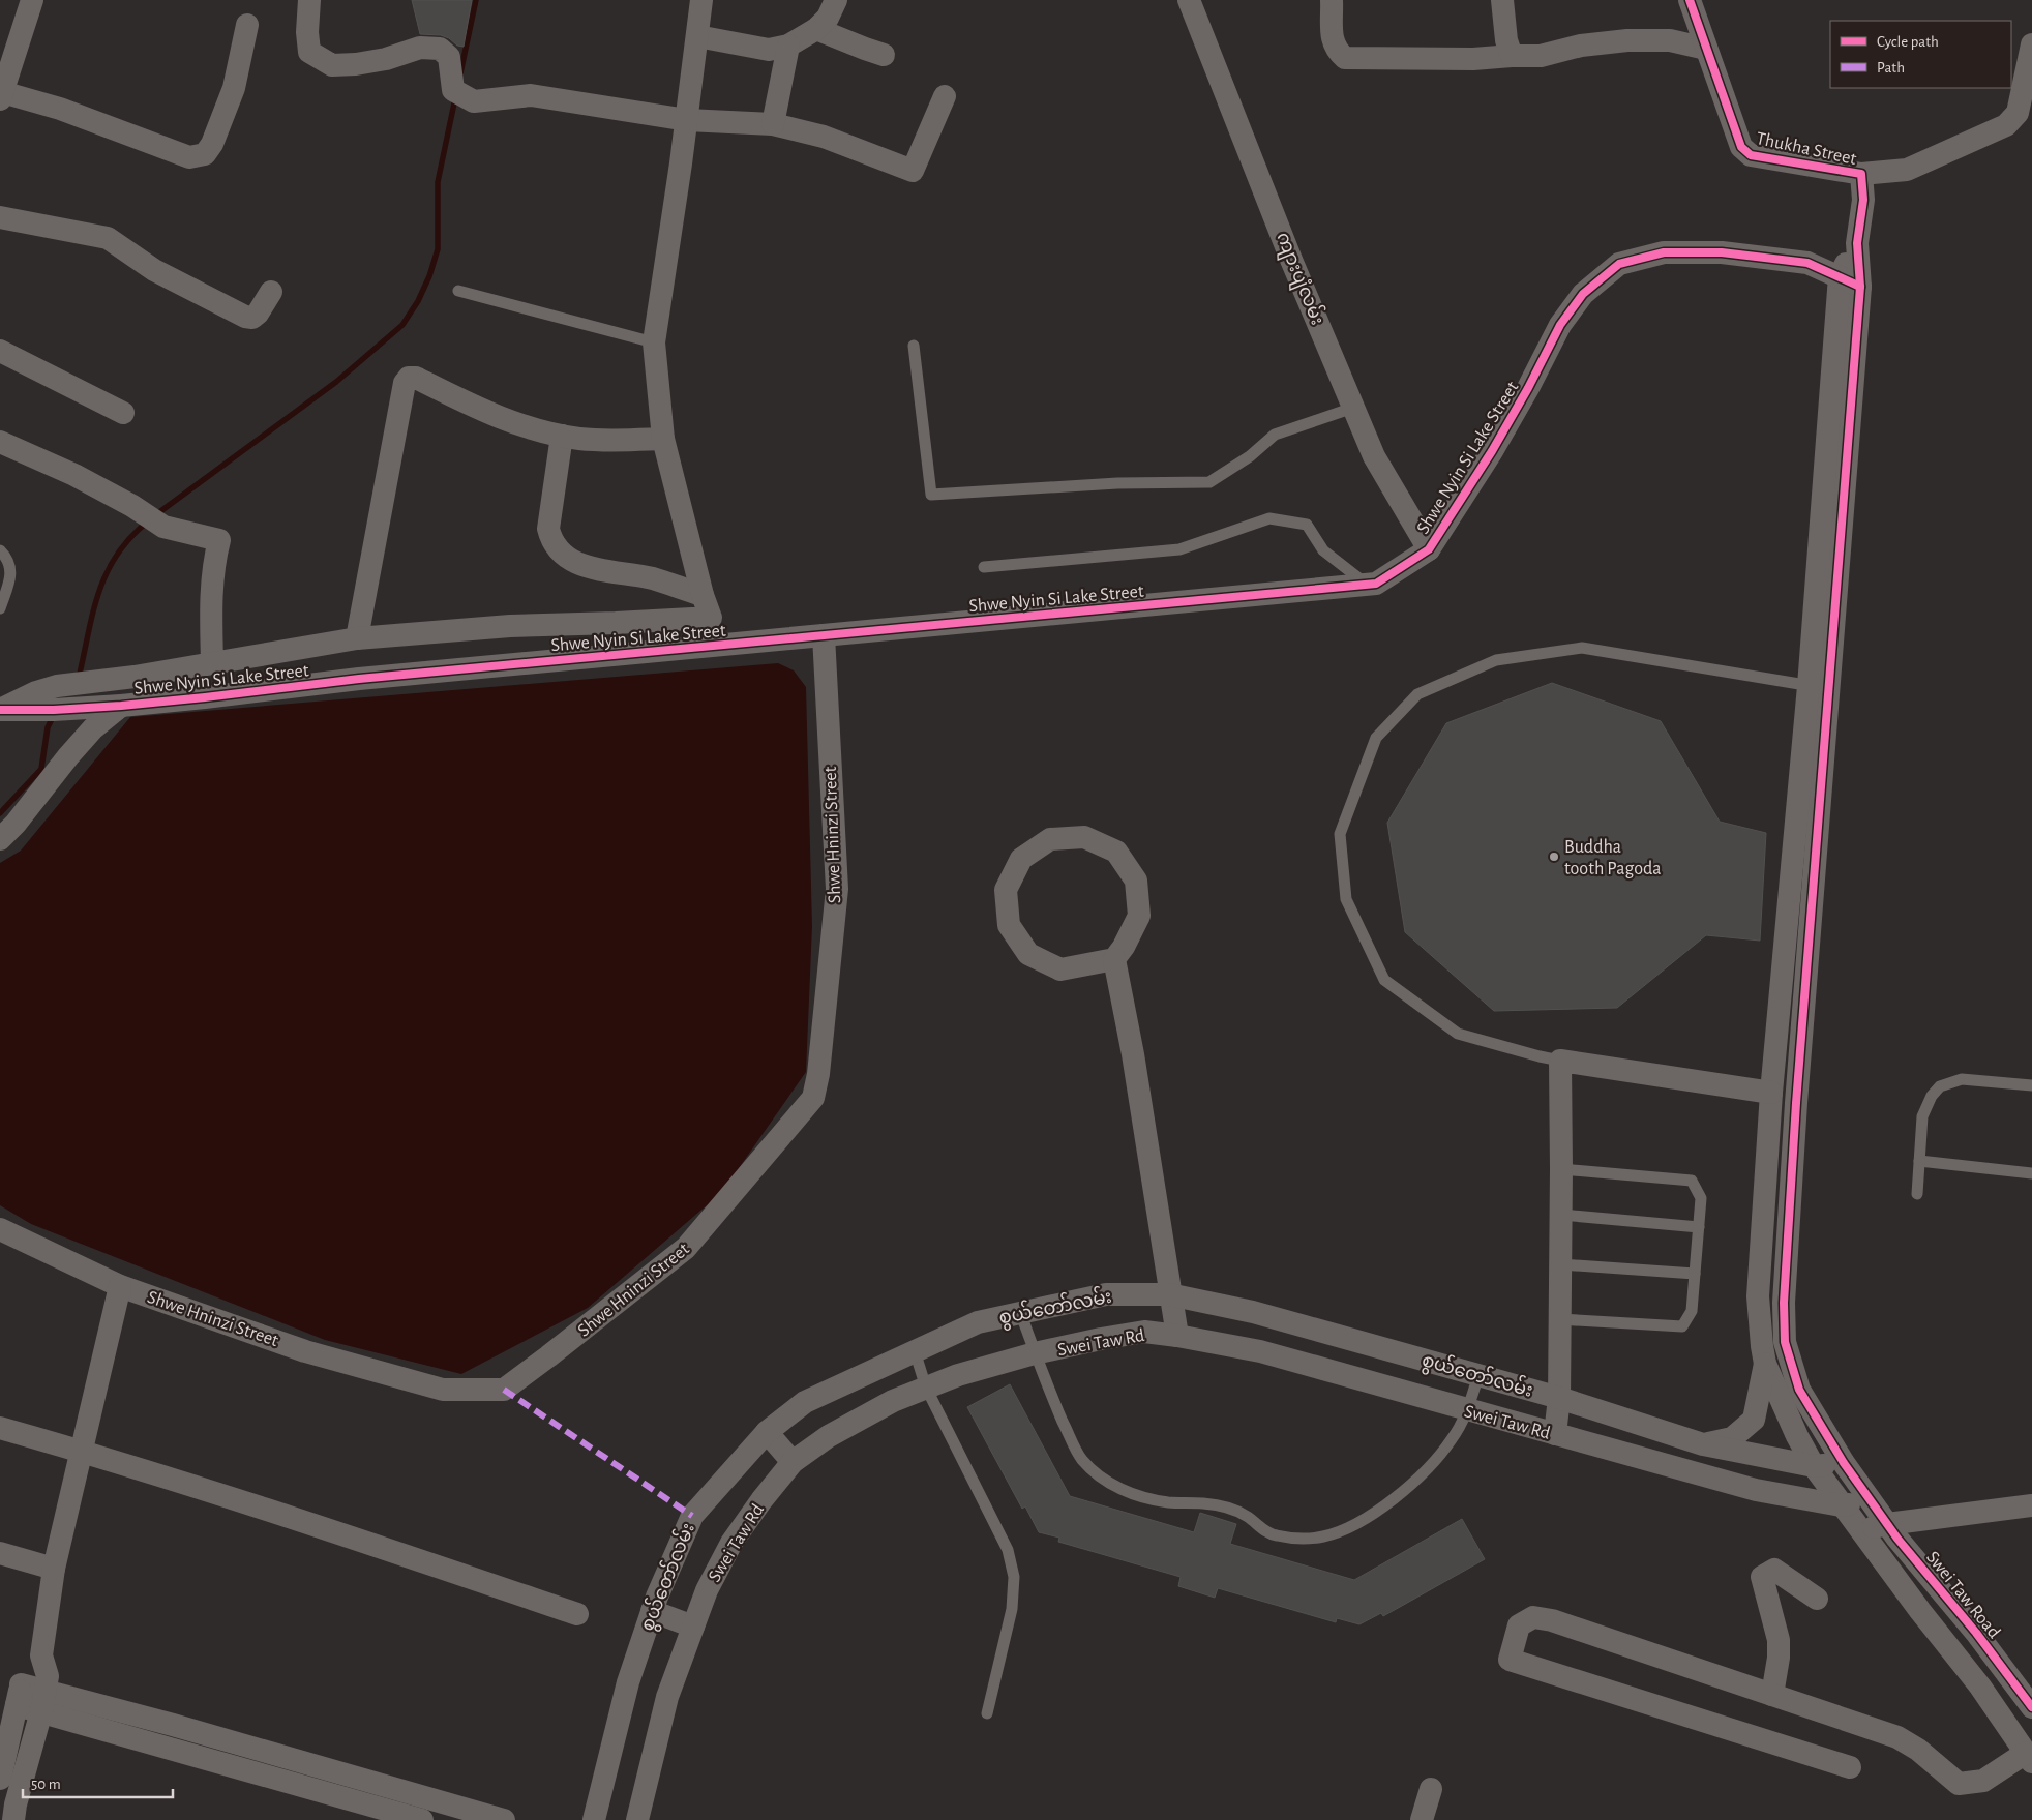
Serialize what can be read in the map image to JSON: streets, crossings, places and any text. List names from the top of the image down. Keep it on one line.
{"streets":{"street":["Thukha Street","ကျားပျံလမ်း","Shwe Nyin Si Lake Street","Shwe Hninzi Street","စွယ်တော်လမ်း","Swei Taw Rd","Swei Taw Road"]},"crossings":[["ကျားပျံလမ်း","Shwe Nyin Si Lake Street"],["Shwe Nyin Si Lake Street","Shwe Hninzi Street"],["စွယ်တော်လမ်း","Swei Taw Road"],["Swei Taw Rd","Swei Taw Road"]],"places":["Buddha tooth Pagoda"],"legend":["Cycle path","Path"],"scale_bar":"50 m"}
